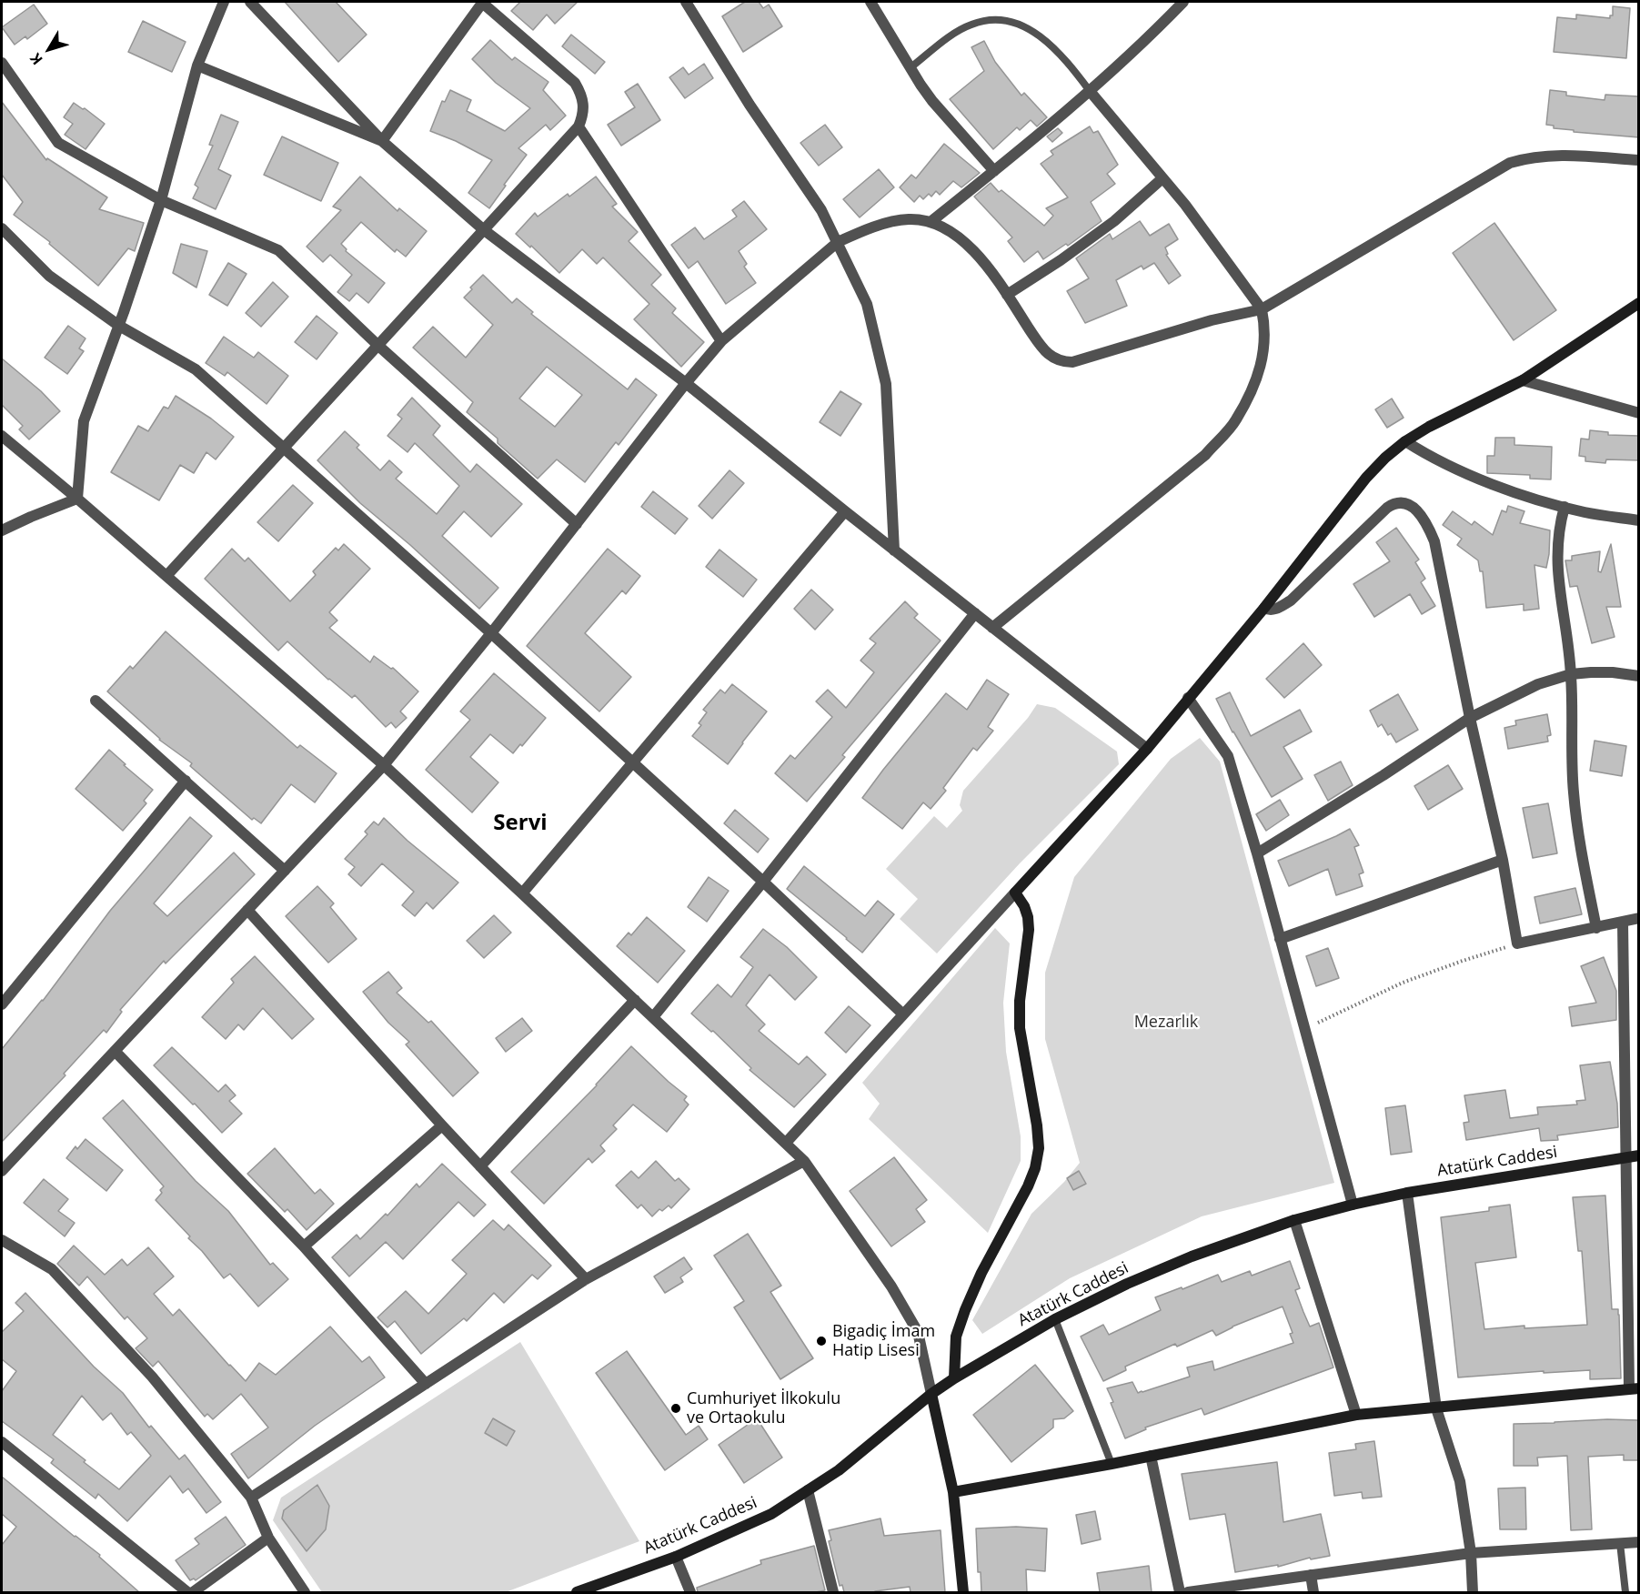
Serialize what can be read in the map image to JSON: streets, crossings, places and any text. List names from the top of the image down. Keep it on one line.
{"streets":{"street":["Atatürk Caddesi"]},"districts":["Servi"],"parks":["Mezarlık"],"places":["Bigadiç İmam Hatip Lisesi","Cumhuriyet İlkokulu ve Ortaokulu"],"north":"bottom left"}
